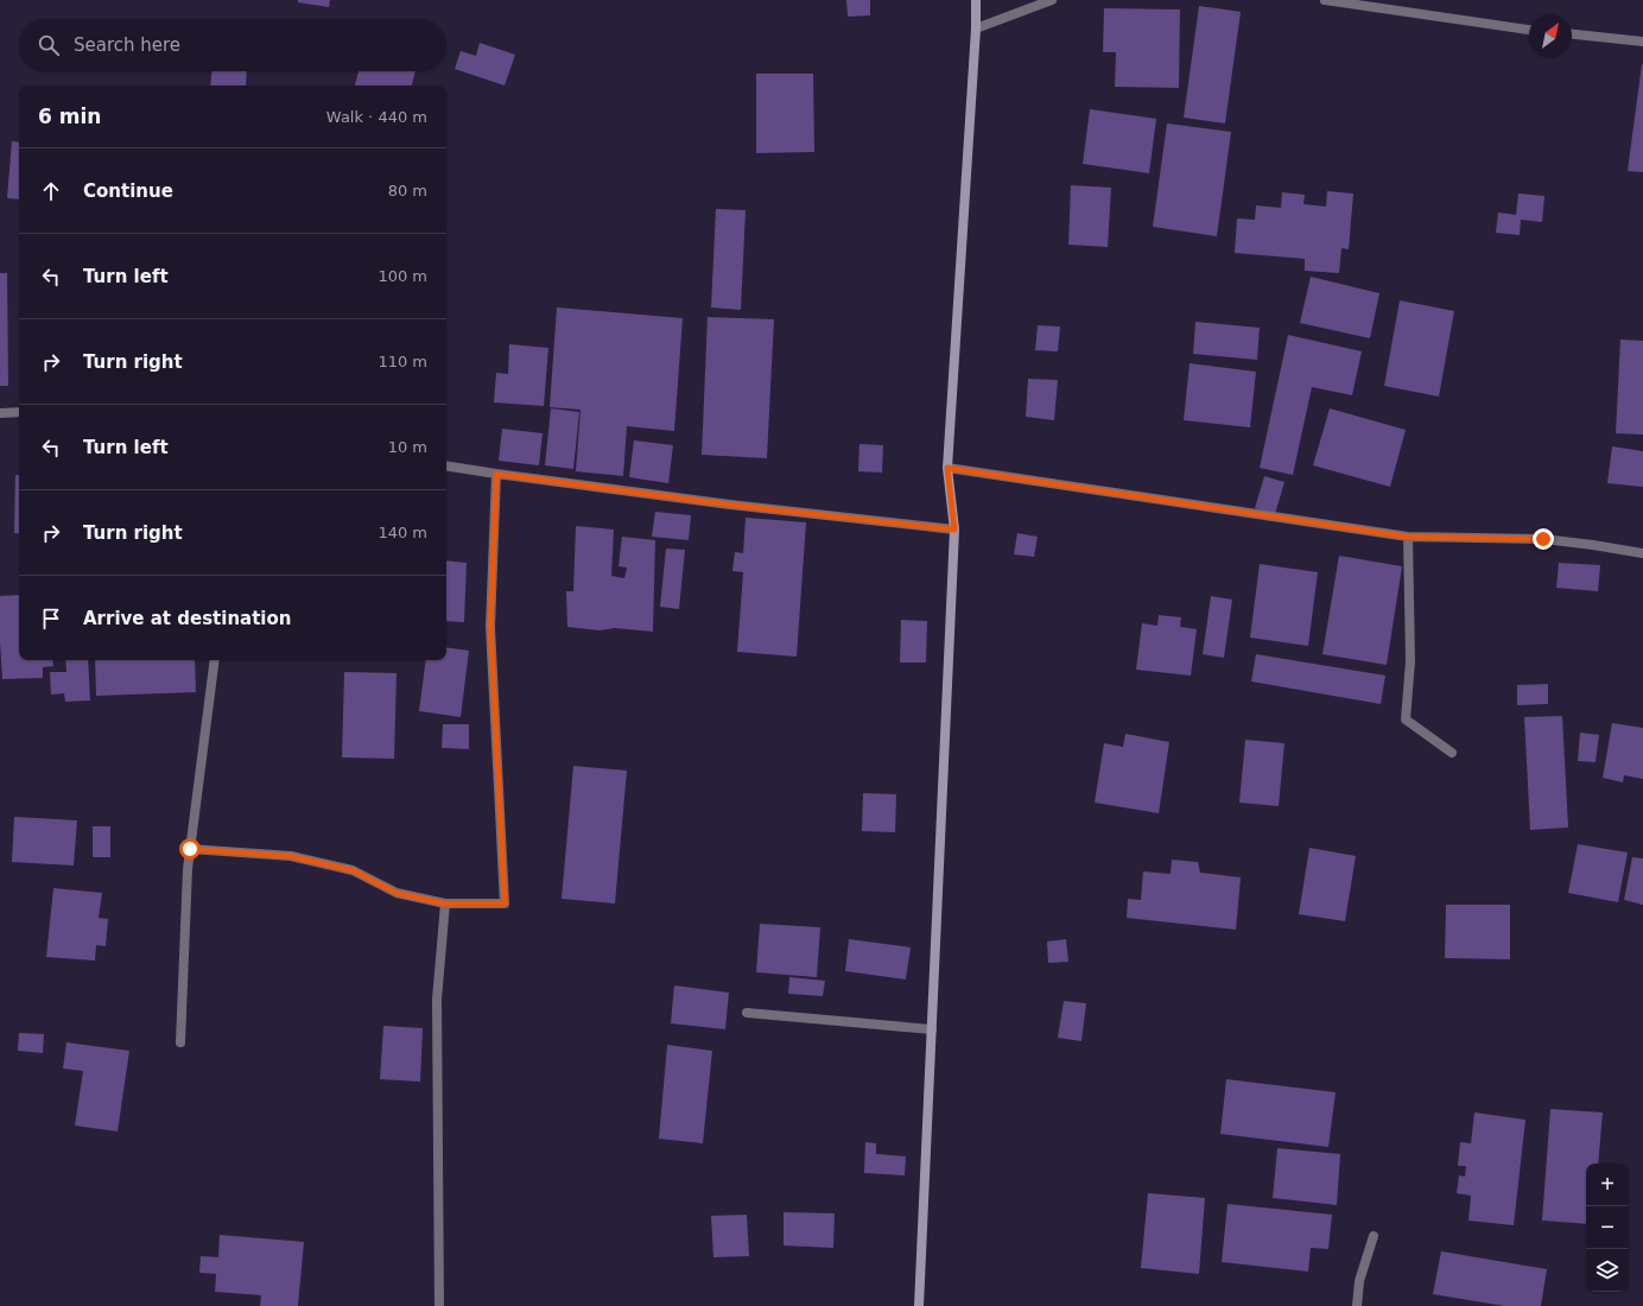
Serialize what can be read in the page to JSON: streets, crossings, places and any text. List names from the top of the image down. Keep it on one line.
{"north":"top right","page":{"search":"Search here","heading":["6 min","Walk · 440 m"],"list":[["Continue","80 m"],["Turn left","100 m"],["Turn right","110 m"],["Turn left","10 m"],["Turn right","140 m"],"Arrive at destination"],"map_buttons":["+","−"]}}
